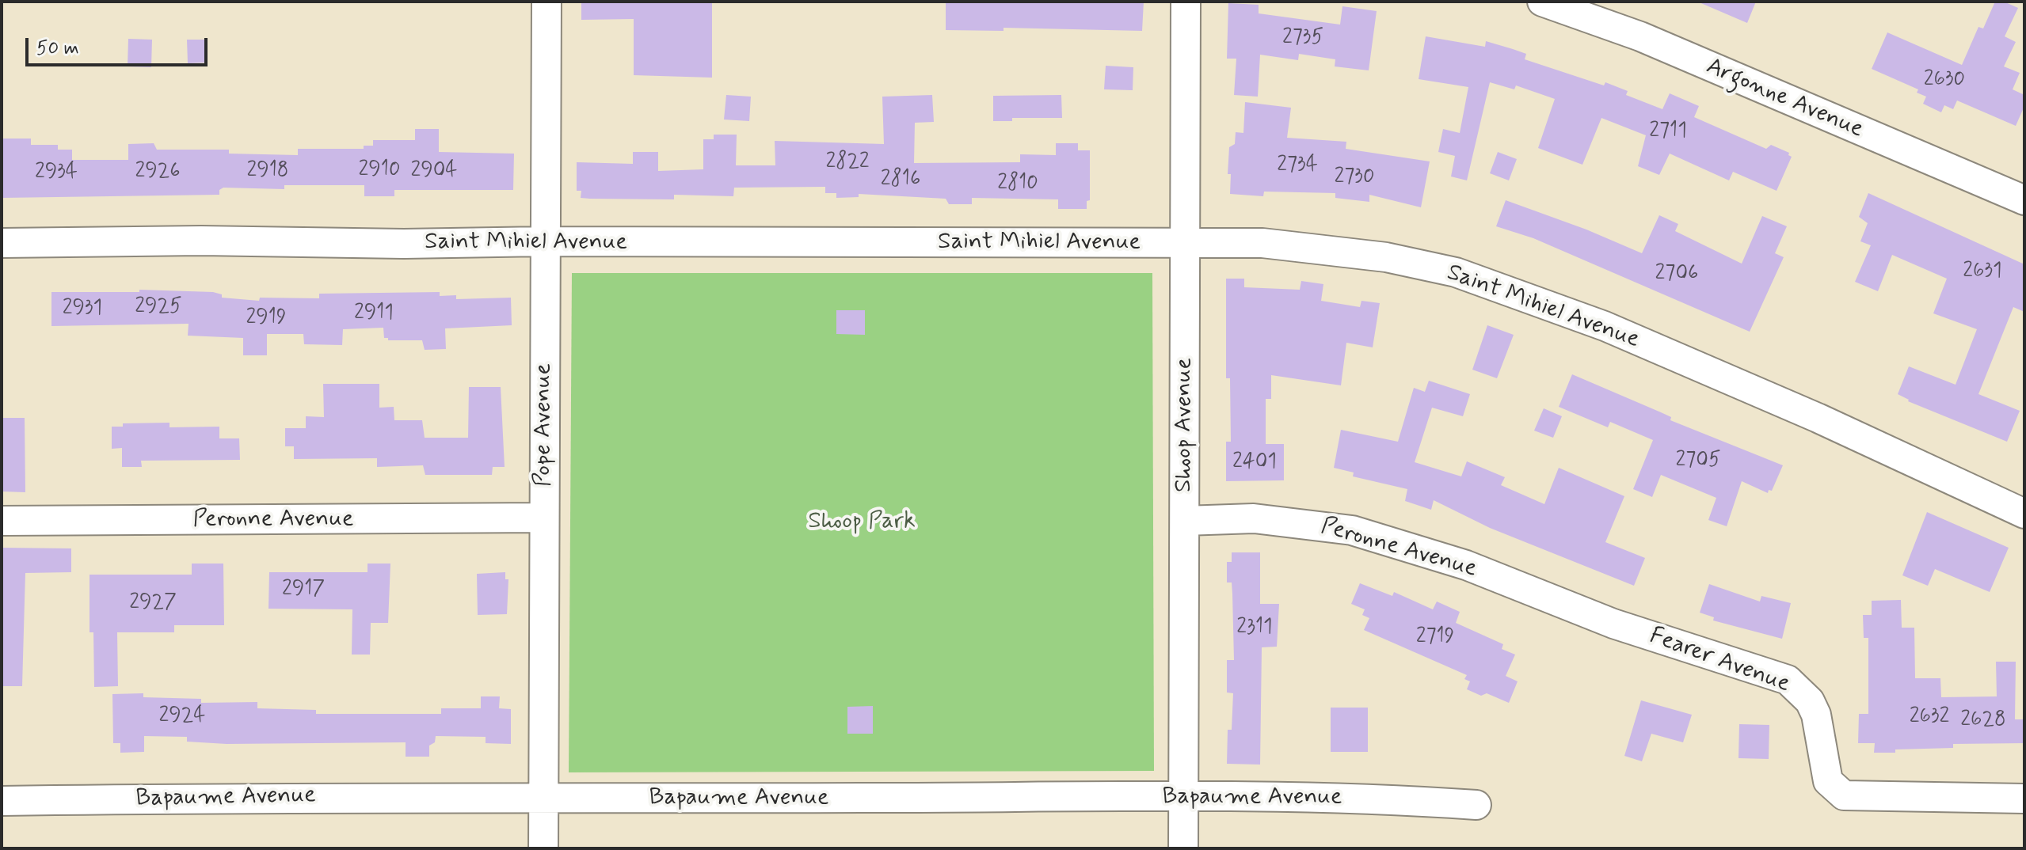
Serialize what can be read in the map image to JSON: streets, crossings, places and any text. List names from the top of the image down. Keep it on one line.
{"streets":{"street":["Argonne Avenue","Saint Mihiel Avenue","Pope Avenue","Shoop Avenue","Peronne Avenue","Fearer Avenue","Bapaume Avenue"]},"crossings":[["Saint Mihiel Avenue","Pope Avenue"],["Saint Mihiel Avenue","Shoop Avenue"],["Pope Avenue","Peronne Avenue"],["Pope Avenue","Bapaume Avenue"],["Shoop Avenue","Peronne Avenue"],["Shoop Avenue","Bapaume Avenue"],["Peronne Avenue","Fearer Avenue"]],"parks":["Shoop Park"],"house_numbers":["2735","2630","2711","2822","2734","2910","2918","2904","2926","2934","2730","2816","2810","2631","2706","2925","2931","2911","2919","2705","2401","2917","2927","2311","2719","2924","2632","2628"],"scale_bar":"50 m"}
